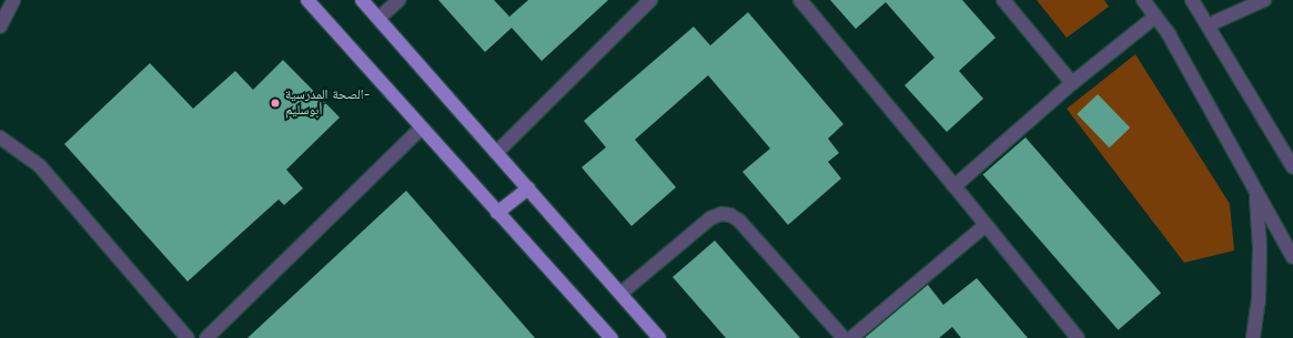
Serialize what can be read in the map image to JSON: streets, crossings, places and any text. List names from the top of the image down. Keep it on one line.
{"places":["الصحة المدرسية- أبوسليم"]}
